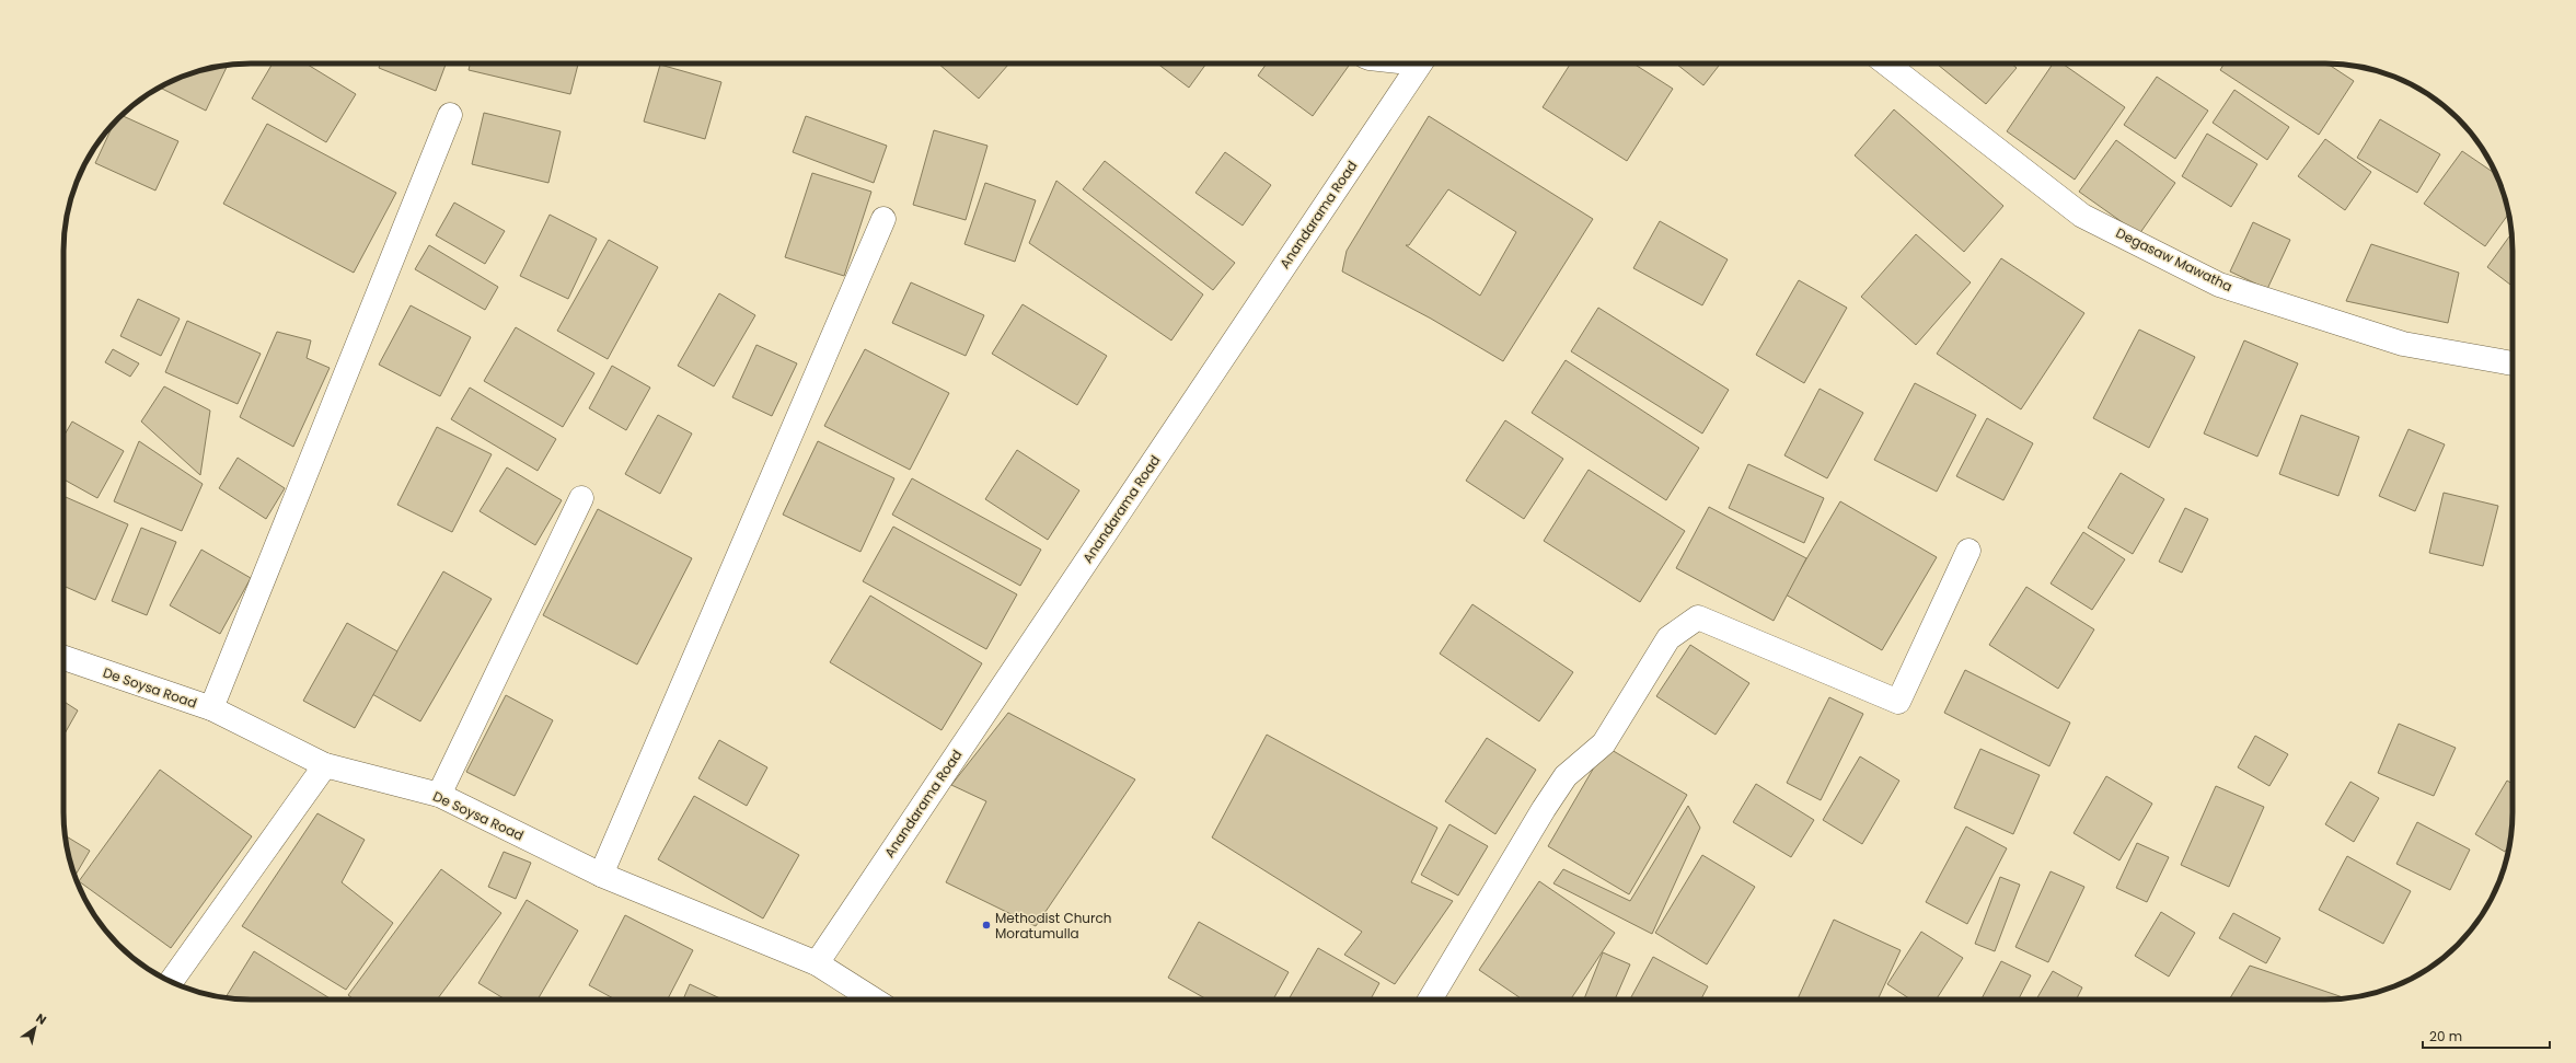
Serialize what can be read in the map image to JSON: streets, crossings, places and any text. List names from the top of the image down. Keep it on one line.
{"streets":{"street":["Anandarama Road","Degasaw Mawatha","De Soysa Road"]},"crossings":[["Anandarama Road","De Soysa Road"]],"places":["Methodist Church Moratumulla"],"scale_bar":"20 m","north":"top right"}
